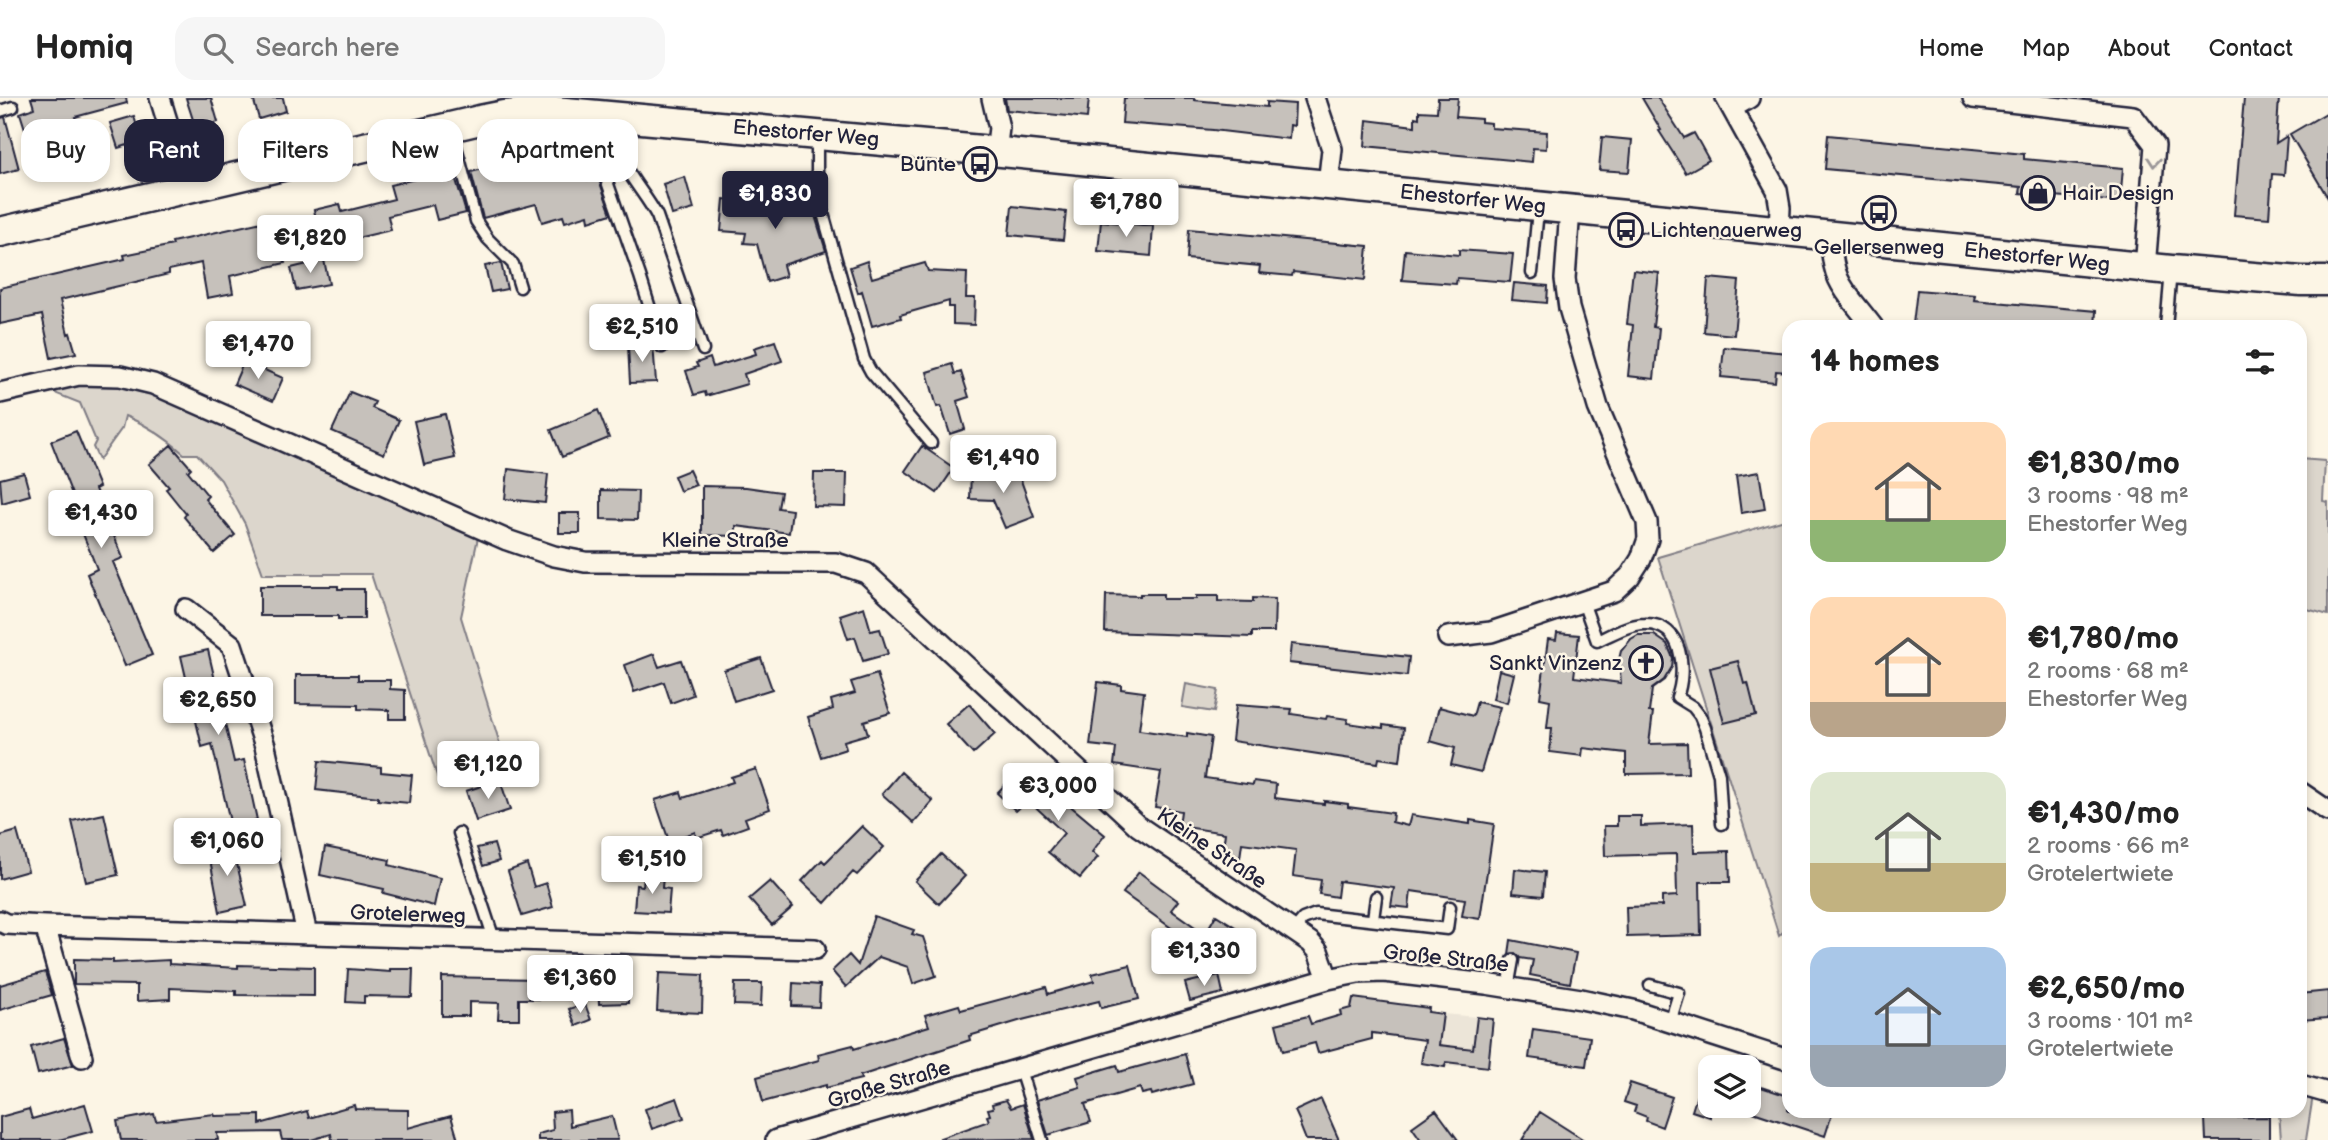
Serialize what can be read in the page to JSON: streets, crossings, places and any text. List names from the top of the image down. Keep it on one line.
{"streets":{"main road":["Ehestorfer Weg"],"street":["Kleine Straße","Grotelerweg","Große Straße"]},"crossings":[["Kleine Straße","Große Straße"]],"places":{"bus stop":["Bünte","Gellersenweg","Lichtenauerweg"],"shop":["Hair Design"],"church":["Sankt Vinzenz"]},"page":{"header":"Homiq","search":"Search here","nav":["Home","Map","About","Contact"],"chip":["Buy","Rent","Filters","New","Apartment"],"price":["€1,830","€1,780","€1,820","€2,510","€1,470","€1,490","€1,430","€2,650","€1,120","€3,000","€1,060","€1,510","€1,330","€1,360"],"heading":"14 homes","list":[{"name":"€1,830/mo","note":"3 rooms · 98 m² · Ehestorfer Weg"},{"name":"€1,780/mo","note":"2 rooms · 68 m² · Ehestorfer Weg"},{"name":"€1,430/mo","note":"2 rooms · 66 m² · Grotelertwiete"},{"name":"€2,650/mo","note":"3 rooms · 101 m² · Grotelertwiete"}]}}
